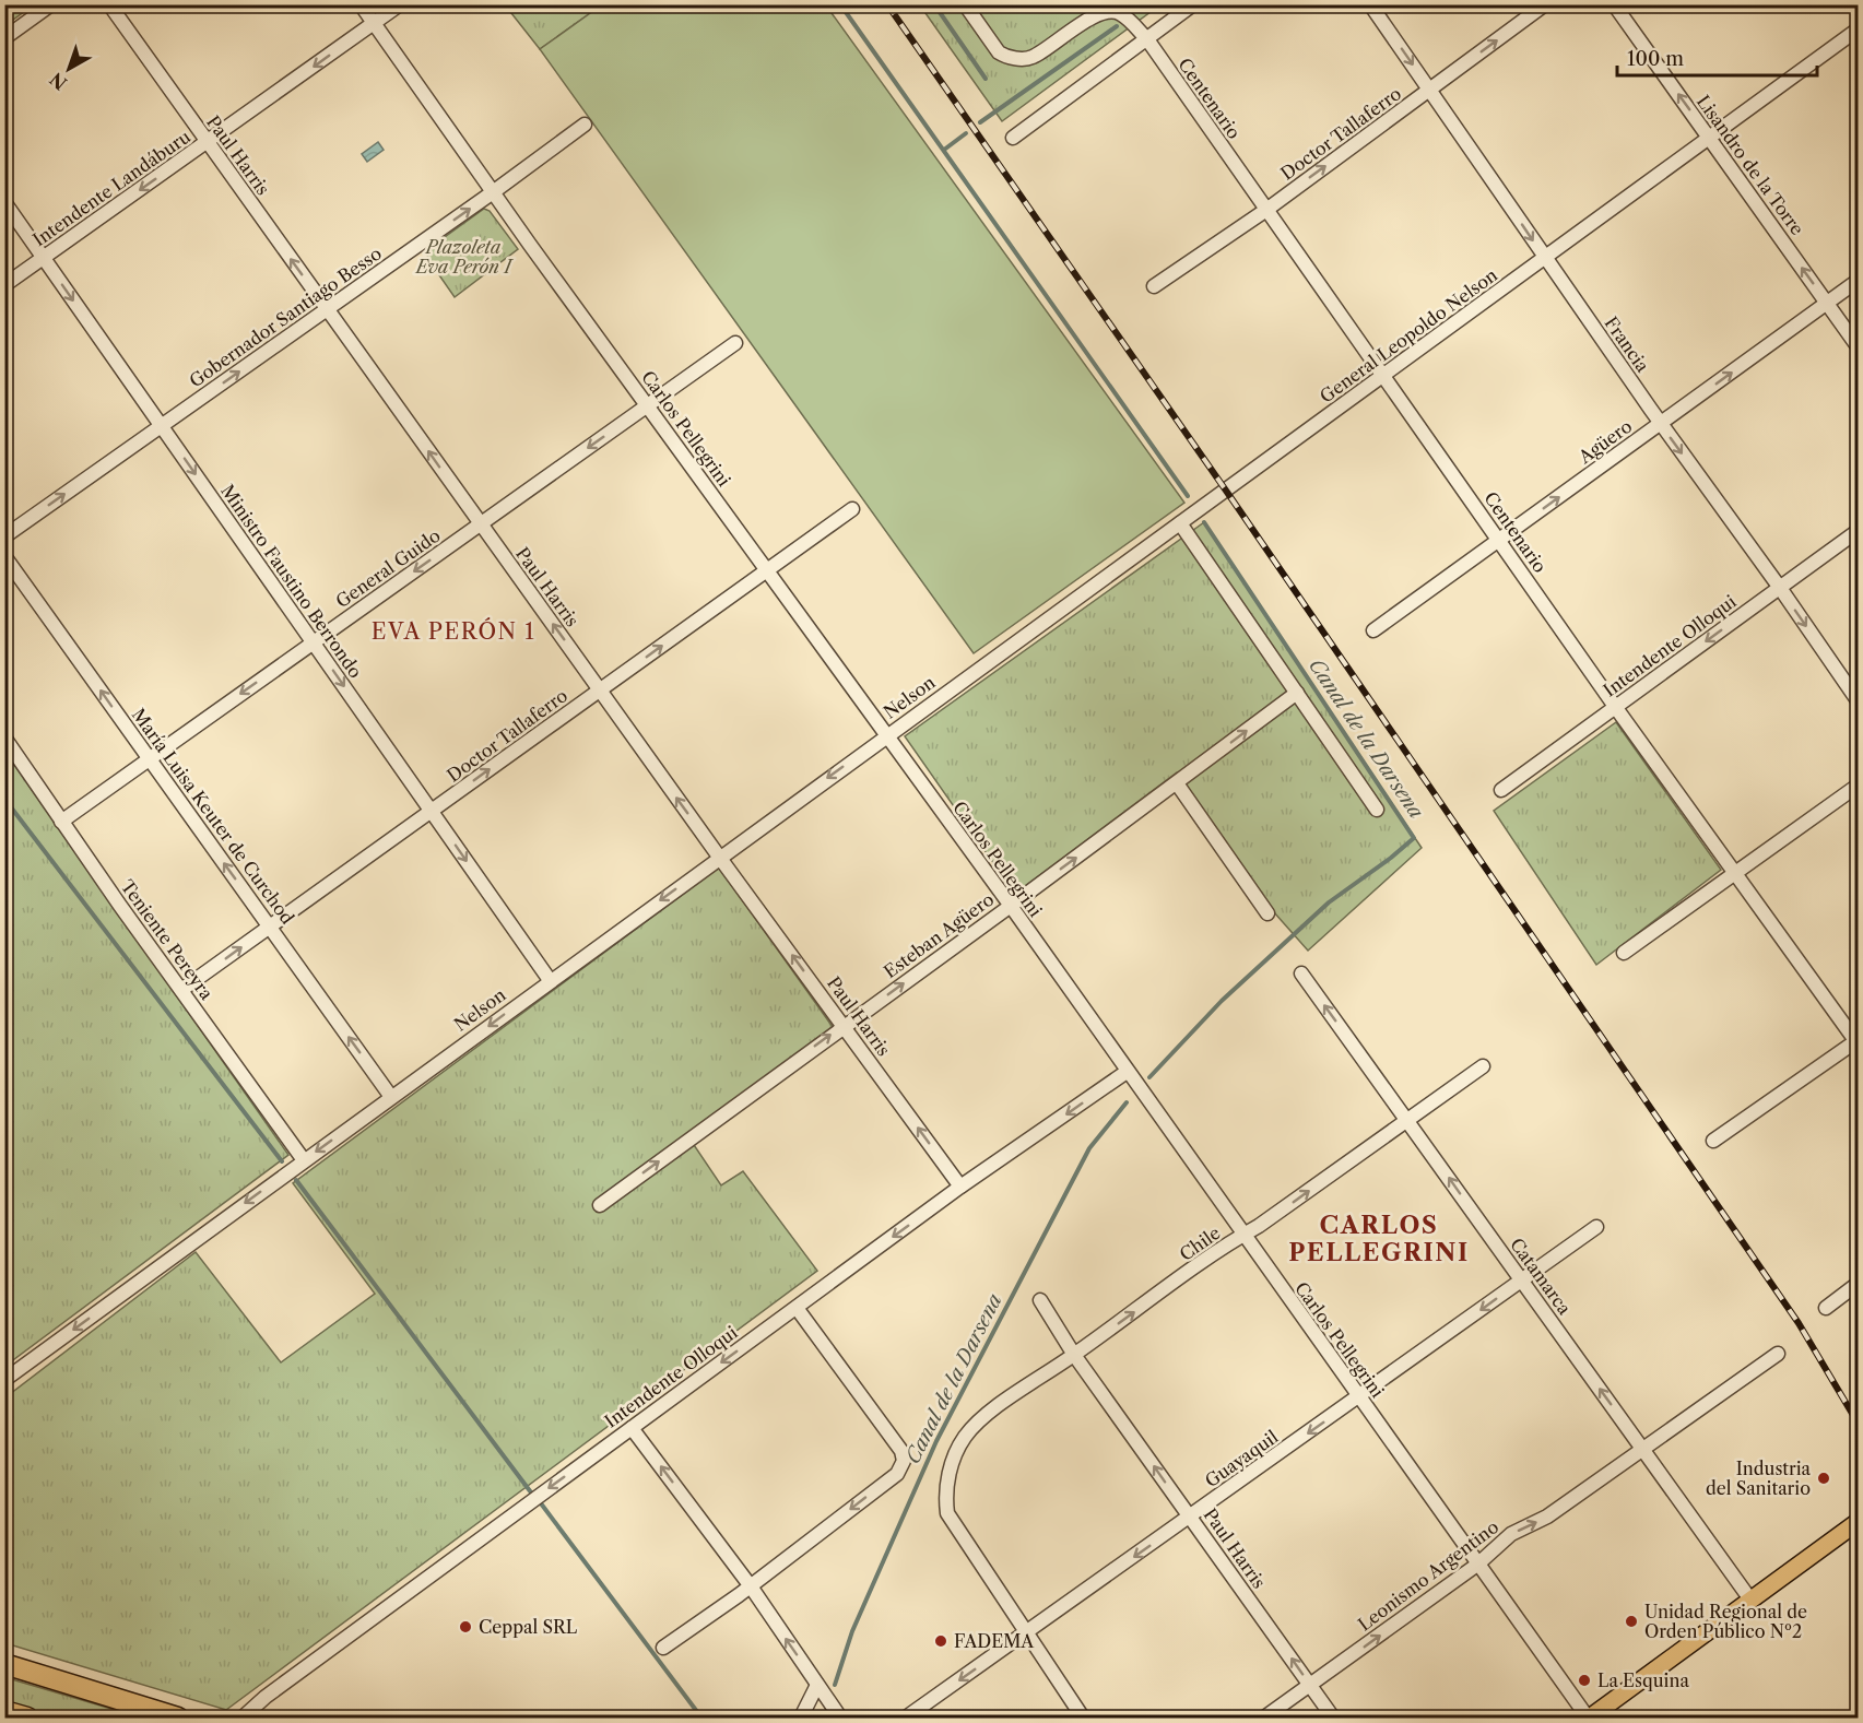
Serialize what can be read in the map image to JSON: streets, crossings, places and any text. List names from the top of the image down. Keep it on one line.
{"streets":{"street":["Centenario","Doctor Tallaferro","Paul Harris","Lisandro de la Torre","Intendente Landáburu","Gobernador Santiago Besso","General Leopoldo Nelson","Francia","Carlos Pellegrini","Agüero","General Guido","Ministro Faustino Berrondo","Intendente Olloqui","Nelson","María Luisa Keuter de Curchod","Esteban Agüero","Teniente Pereyra","Chile","Catamarca","Guayaquil","Leonismo Argentino"]},"crossings":[["Centenario","Doctor Tallaferro"],["Centenario","General Leopoldo Nelson"],["Centenario","Agüero"],["Centenario","Intendente Olloqui"],["Doctor Tallaferro","Paul Harris"],["Doctor Tallaferro","Francia"],["Doctor Tallaferro","Carlos Pellegrini"],["Doctor Tallaferro","Ministro Faustino Berrondo"],["Doctor Tallaferro","María Luisa Keuter de Curchod"],["Doctor Tallaferro","Teniente Pereyra"],["Paul Harris","Intendente Landáburu"],["Paul Harris","Gobernador Santiago Besso"],["Paul Harris","General Guido"],["Paul Harris","Intendente Olloqui"],["Paul Harris","Nelson"],["Paul Harris","Esteban Agüero"],["Paul Harris","Chile"],["Paul Harris","Guayaquil"],["Paul Harris","Leonismo Argentino"],["Lisandro de la Torre","General Leopoldo Nelson"],["Lisandro de la Torre","Agüero"],["Intendente Landáburu","Carlos Pellegrini"],["Intendente Landáburu","Ministro Faustino Berrondo"],["Gobernador Santiago Besso","Carlos Pellegrini"],["Gobernador Santiago Besso","Ministro Faustino Berrondo"],["General Leopoldo Nelson","Francia"],["General Leopoldo Nelson","Nelson"],["Francia","Agüero"],["Francia","Intendente Olloqui"],["Carlos Pellegrini","General Guido"],["Carlos Pellegrini","Intendente Olloqui"],["Carlos Pellegrini","Nelson"],["Carlos Pellegrini","Esteban Agüero"],["Carlos Pellegrini","Chile"],["Carlos Pellegrini","Guayaquil"],["Carlos Pellegrini","Leonismo Argentino"],["General Guido","Ministro Faustino Berrondo"],["General Guido","María Luisa Keuter de Curchod"],["General Guido","Teniente Pereyra"],["Ministro Faustino Berrondo","Nelson"],["Nelson","María Luisa Keuter de Curchod"],["Nelson","Teniente Pereyra"],["Chile","Catamarca"],["Chile","Guayaquil"],["Catamarca","Guayaquil"],["Catamarca","Leonismo Argentino"]],"one_way":["Doctor Tallaferro","Paul Harris","Lisandro de la Torre","Intendente Landáburu","Gobernador Santiago Besso","Francia","Agüero","General Guido","Ministro Faustino Berrondo","Intendente Olloqui","Nelson","María Luisa Keuter de Curchod","Esteban Agüero","Chile","Catamarca","Guayaquil","Leonismo Argentino"],"districts":["EVA PERÓN 1","CARLOS PELLEGRINI"],"water":["Canal de la Darsena"],"parks":["Plazoleta Eva Perón I"],"places":["Industria del Sanitario","Unidad Regional de Orden Público Nº2","Ceppal SRL","FADEMA","La Esquina"],"scale_bar":"100 m","north":"bottom left"}
